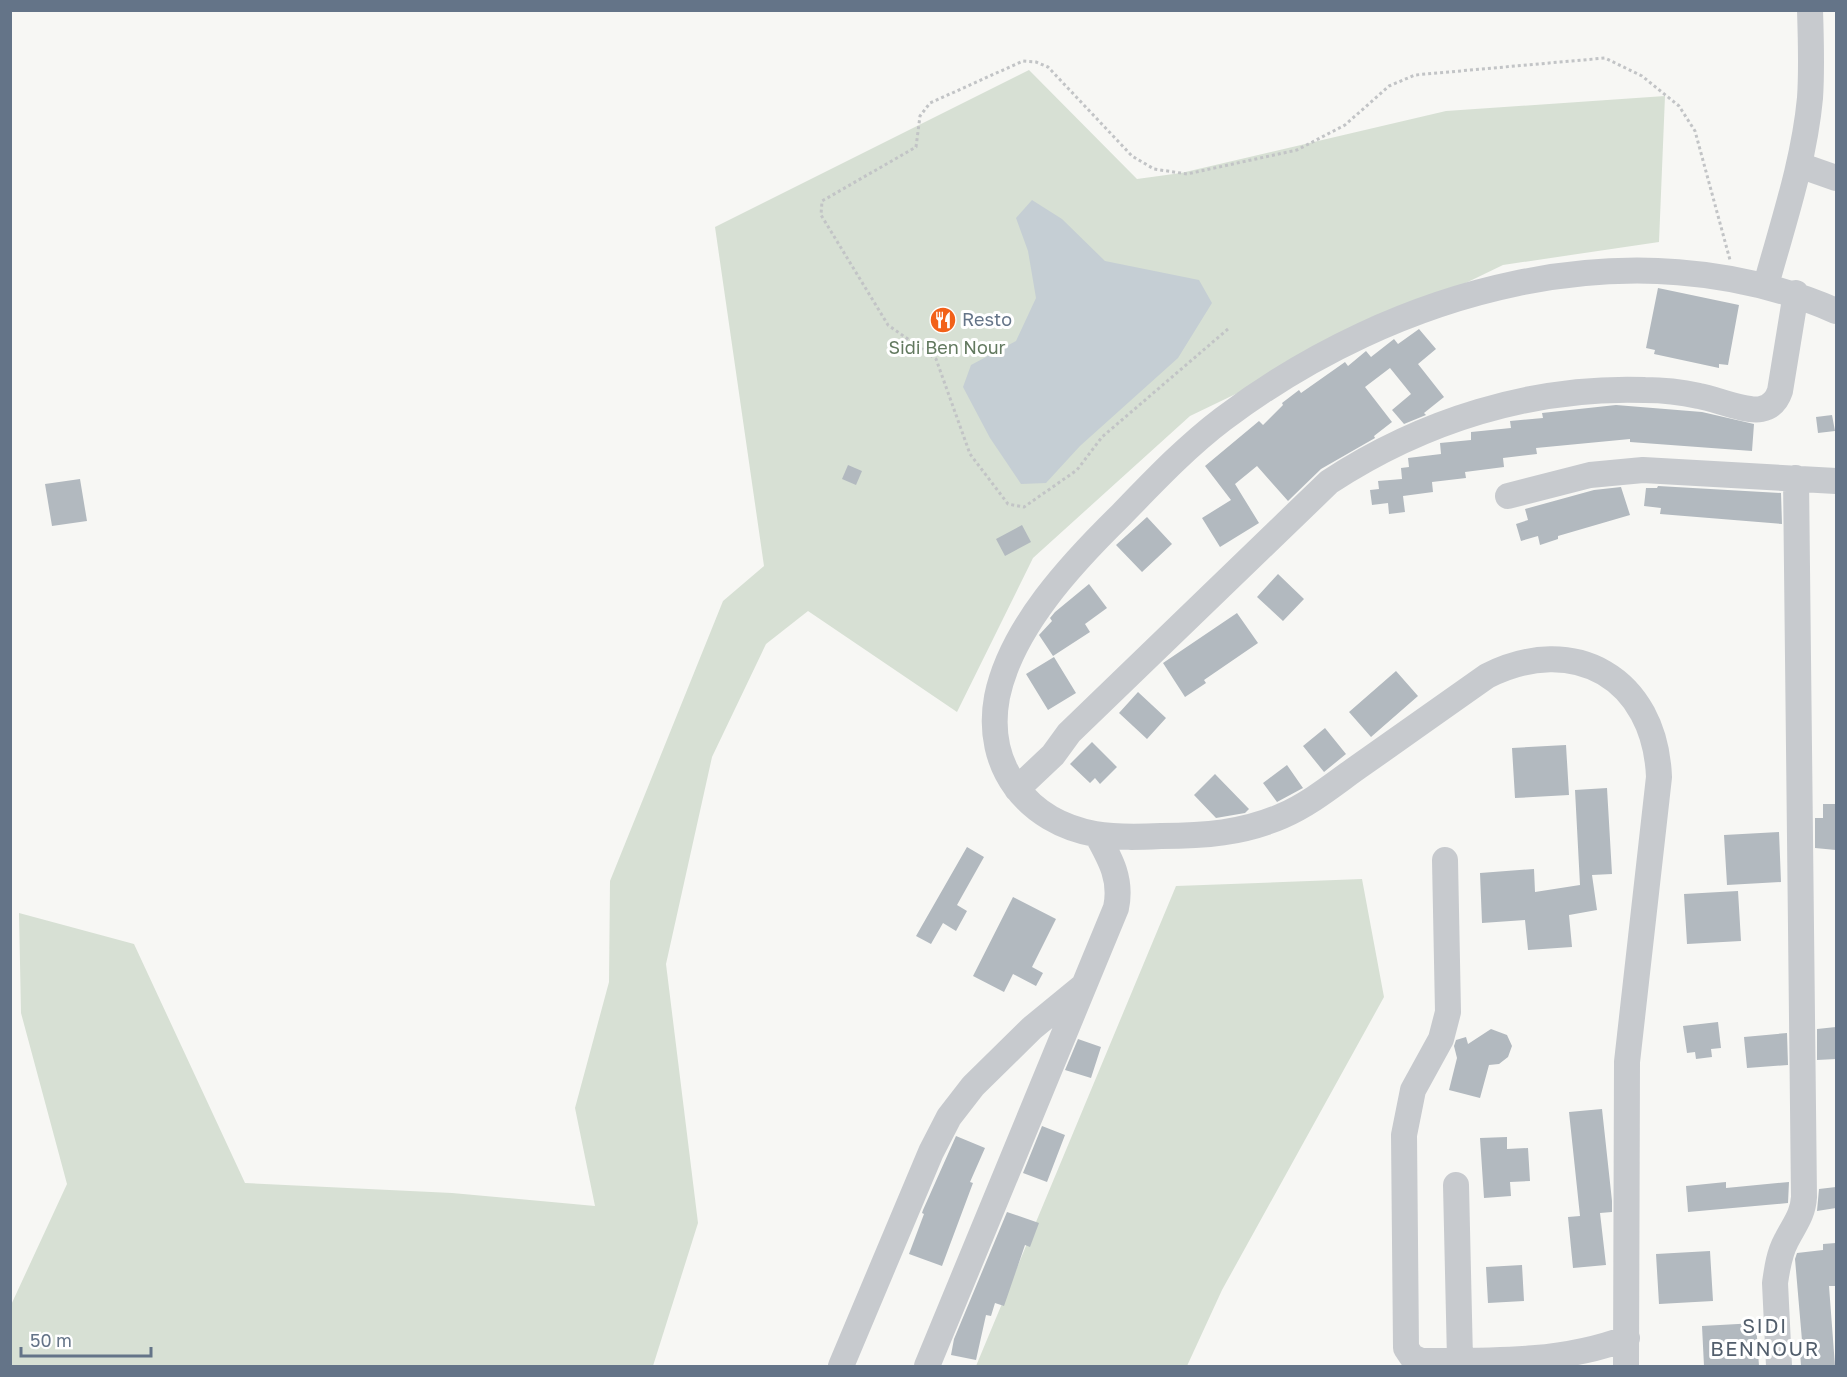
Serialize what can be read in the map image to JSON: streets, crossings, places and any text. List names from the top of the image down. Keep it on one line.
{"districts":["SIDI BENNOUR"],"parks":["Sidi Ben Nour"],"places":{"restaurant":["Resto"]},"scale_bar":"50 m"}
